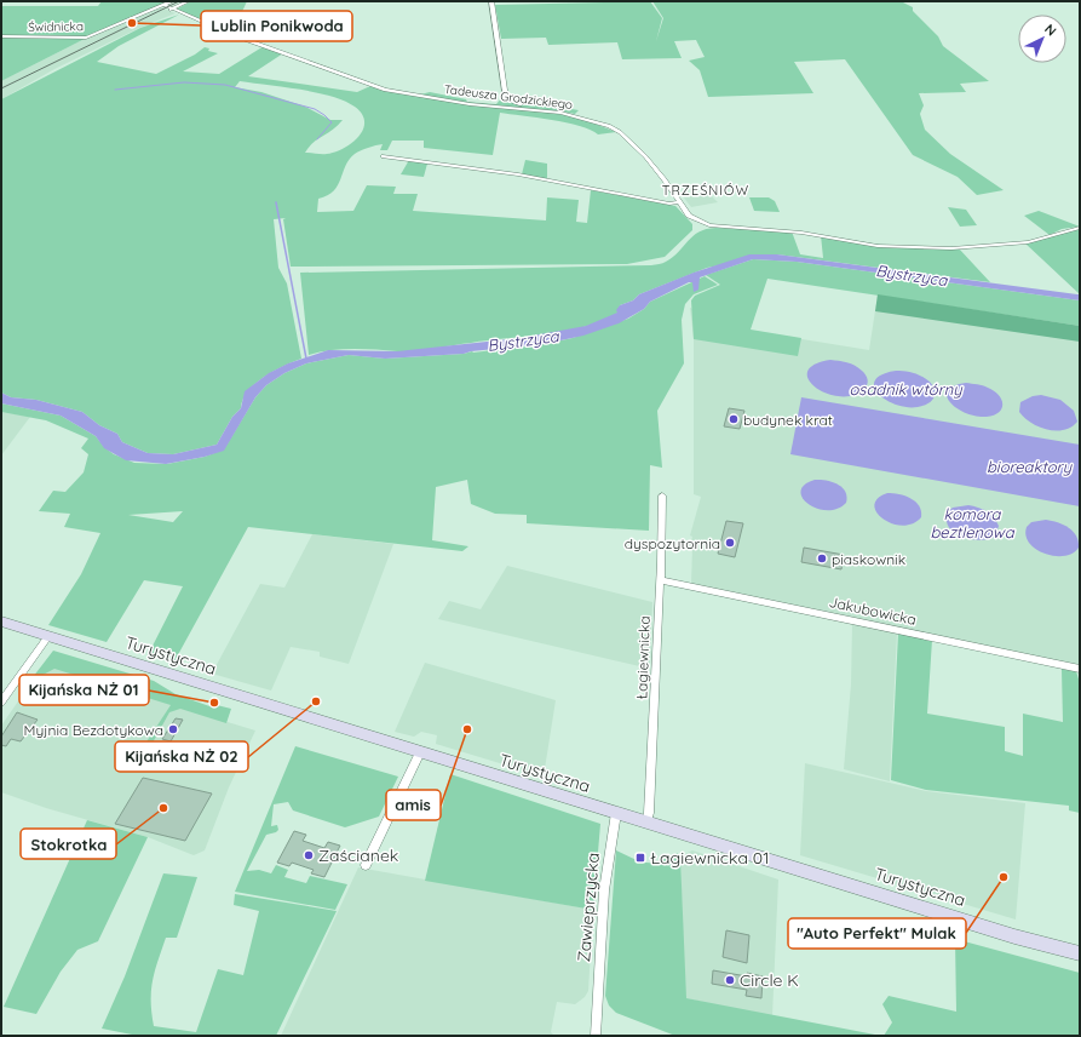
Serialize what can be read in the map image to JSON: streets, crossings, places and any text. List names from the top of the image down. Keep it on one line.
{"streets":{"main road":["Turystyczna"],"street":["Świdnicka","Tadeusza Grodzickiego","Jakubowicka","Łagiewnicka","Zawieprzycka"]},"crossings":[["Świdnicka","Tadeusza Grodzickiego"],["Jakubowicka","Łagiewnicka"],["Turystyczna","Łagiewnicka"],["Turystyczna","Zawieprzycka"]],"districts":["TRZEŚNIÓW"],"water":["Bystrzyca","osadnik wtórny","bioreaktory","komora beztlenowa"],"places":{"other":["Lublin Ponikwoda","budynek krat","dyspozytornia","piaskownik","Kijańska NŻ 02","Kijańska NŻ 01","Myjnia Bezdotykowa","amis","Stokrotka","Zaścianek","\"Auto Perfekt\" Mulak","Circle K"],"transit":["Łagiewnicka 01"]},"north":"top right"}
